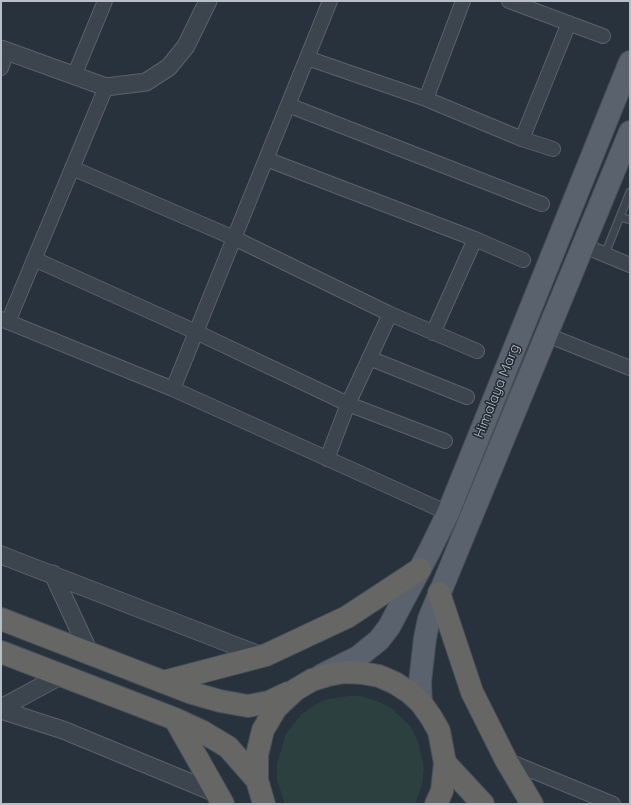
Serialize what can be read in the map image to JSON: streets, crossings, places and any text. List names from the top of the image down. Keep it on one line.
{"streets":{"main road":["Himalaya Marg"]}}
